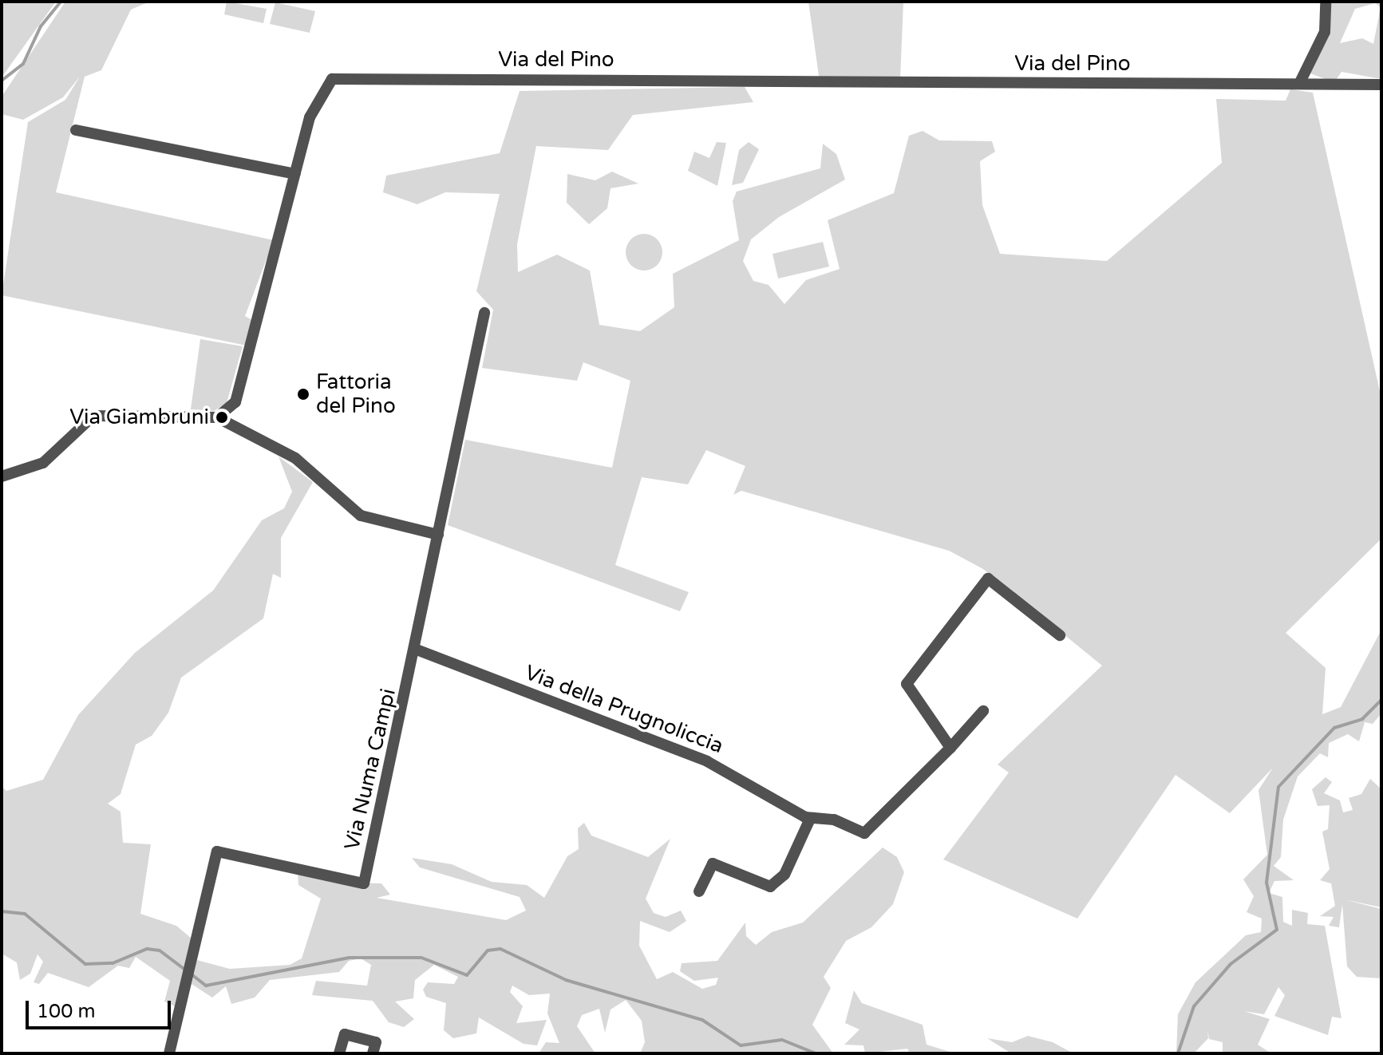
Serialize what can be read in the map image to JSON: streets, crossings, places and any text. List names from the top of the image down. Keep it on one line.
{"streets":{"street":["Via del Pino","Via della Prugnoliccia","Via Numa Campi"]},"crossings":[["Via della Prugnoliccia","Via Numa Campi"]],"places":["Fattoria del Pino","Via Giambruni"],"scale_bar":"100 m"}
